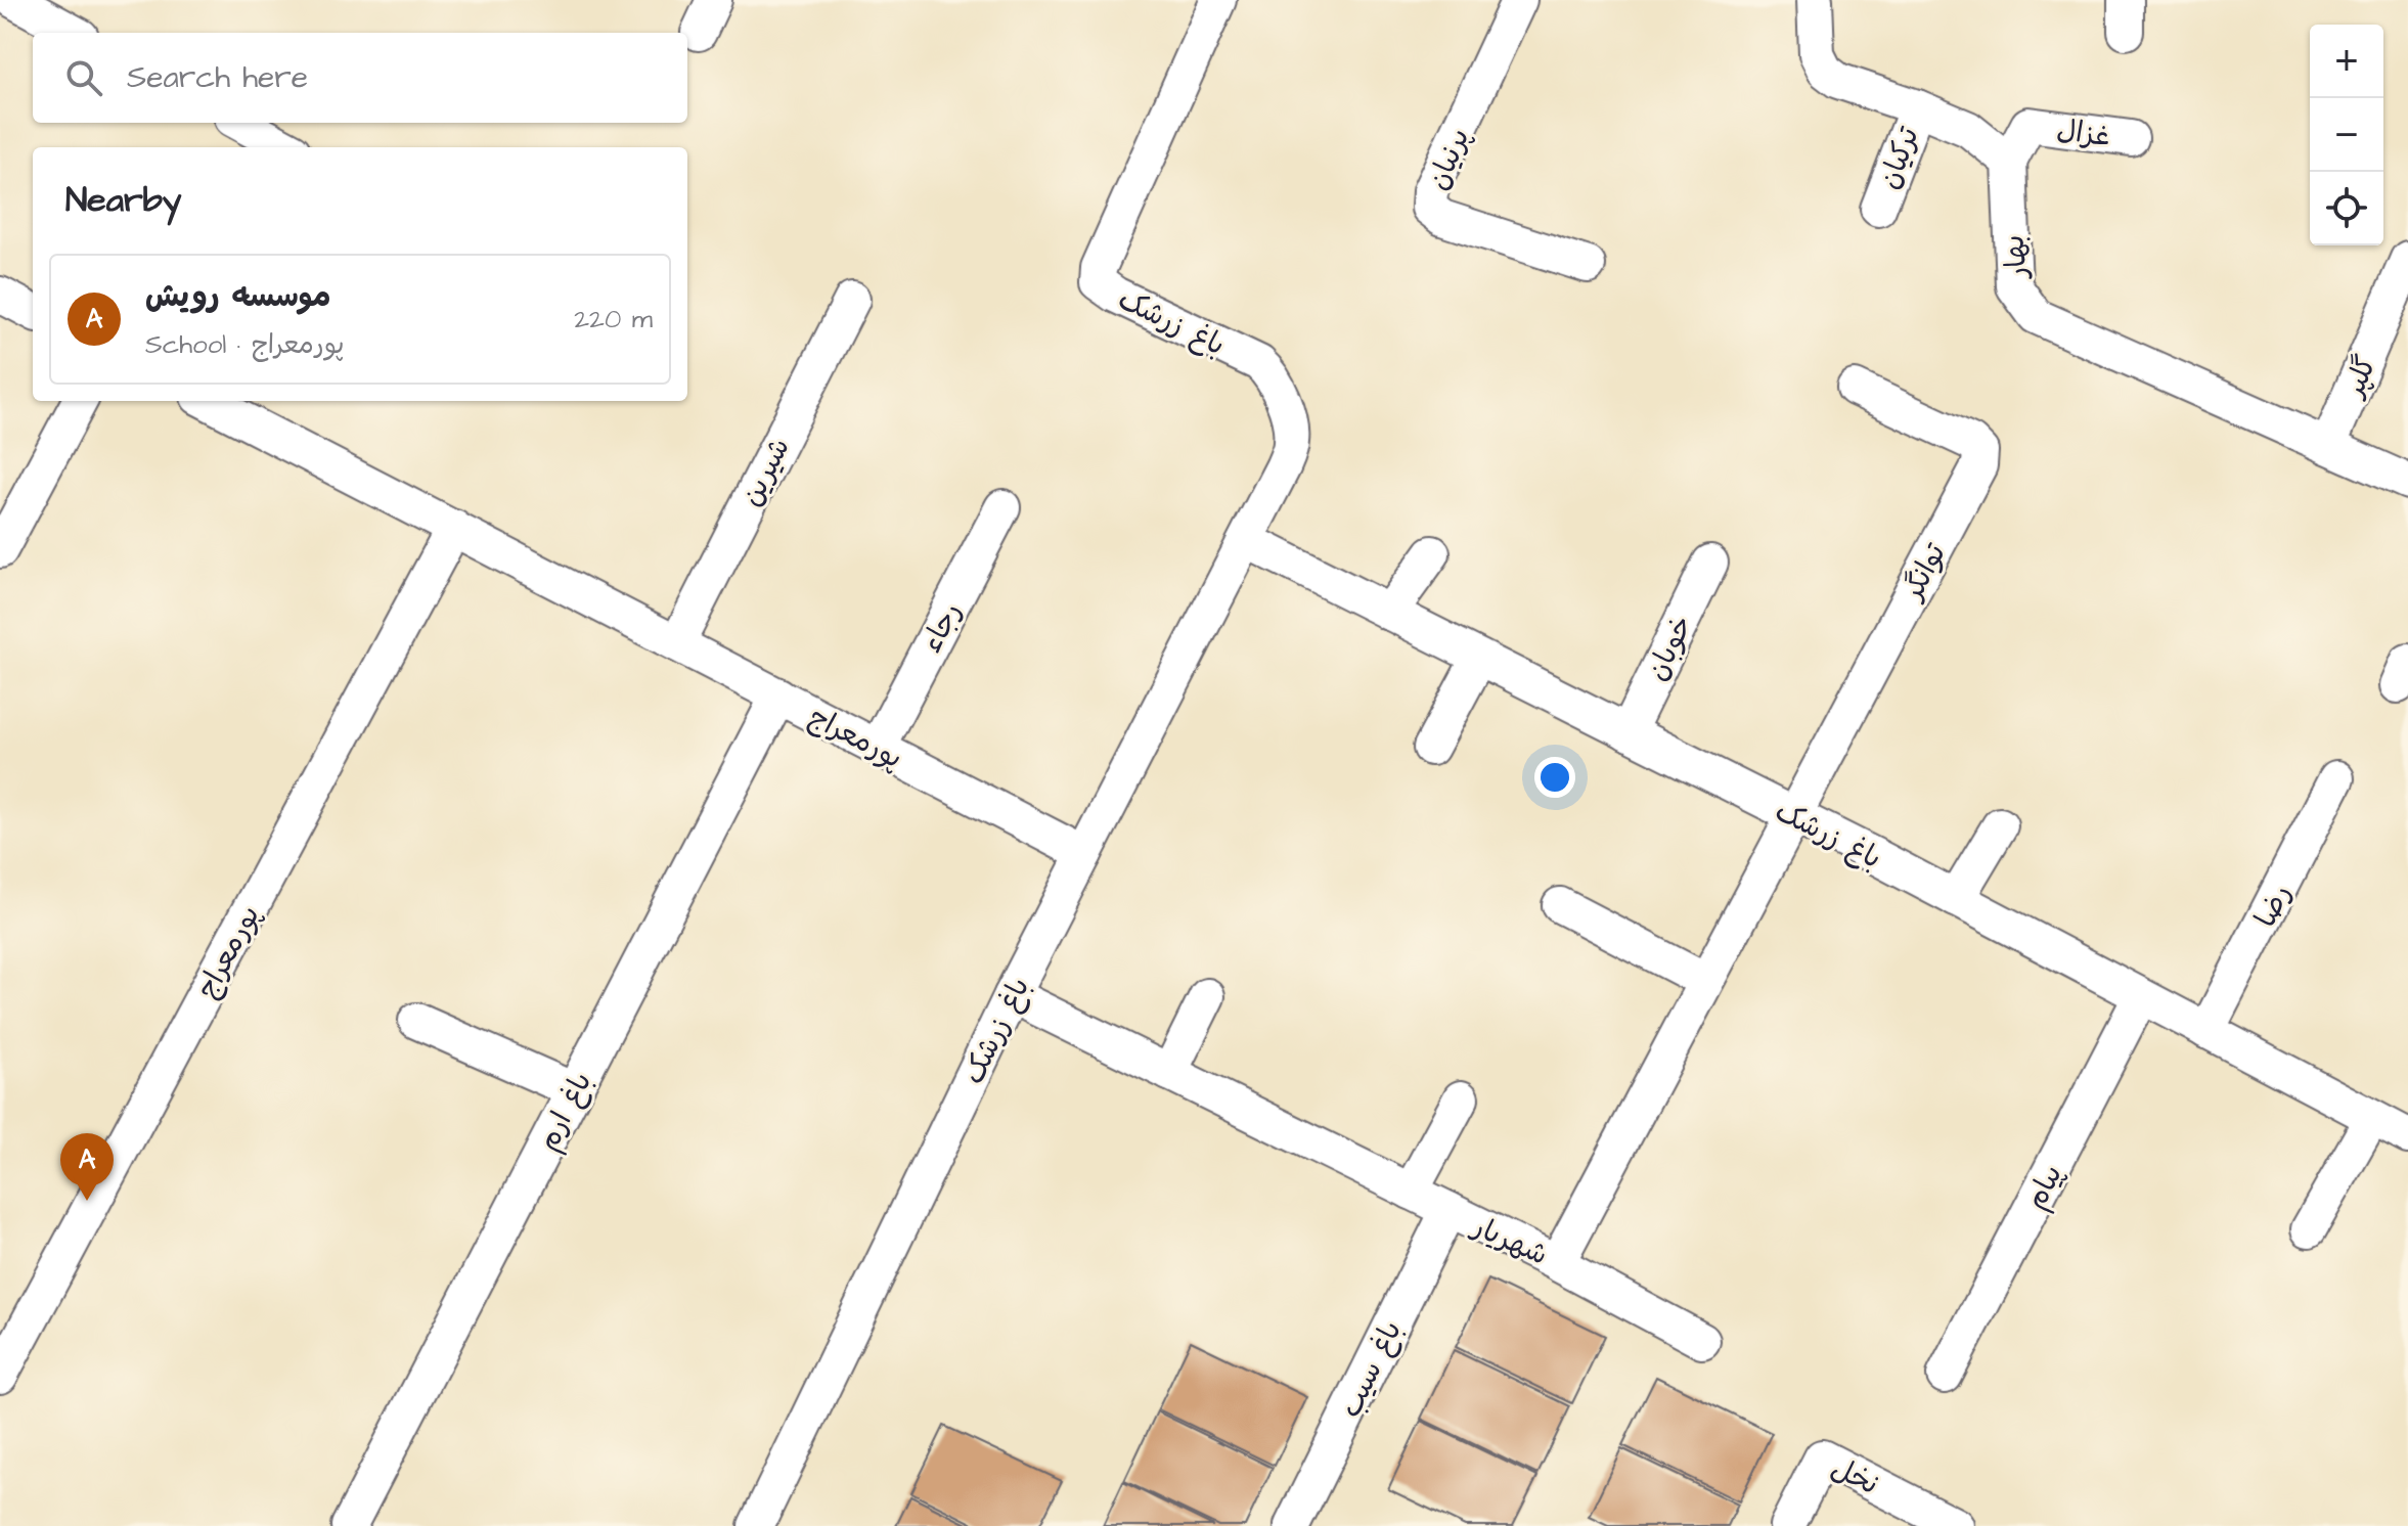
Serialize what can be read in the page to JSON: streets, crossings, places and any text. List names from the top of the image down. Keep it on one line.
{"streets":{"street":["غزال","ترکیان","پرنیان","بهار","باغ زرشک","گلپر","شیرین","توانگر","رجاء","خوبان","پورمعراج","رضا","باغ ارم","پیام","شهریار","باغ سیب","نخل"]},"crossings":[["غزال","بهار"],["بهار","گلپر"],["باغ زرشک","توانگر"],["باغ زرشک","خوبان"],["باغ زرشک","پورمعراج"],["باغ زرشک","رضا"],["باغ زرشک","پیام"],["باغ زرشک","شهریار"],["شیرین","پورمعراج"],["توانگر","شهریار"],["رجاء","پورمعراج"],["پورمعراج","باغ ارم"],["شهریار","باغ سیب"]],"page":{"map_buttons":["+","−"],"search":"Search here","heading":"Nearby","list":[{"mark":"A","name":"موسسه رویش","note":"School · پورمعراج","value":"220 m"}],"pins":"A"}}
